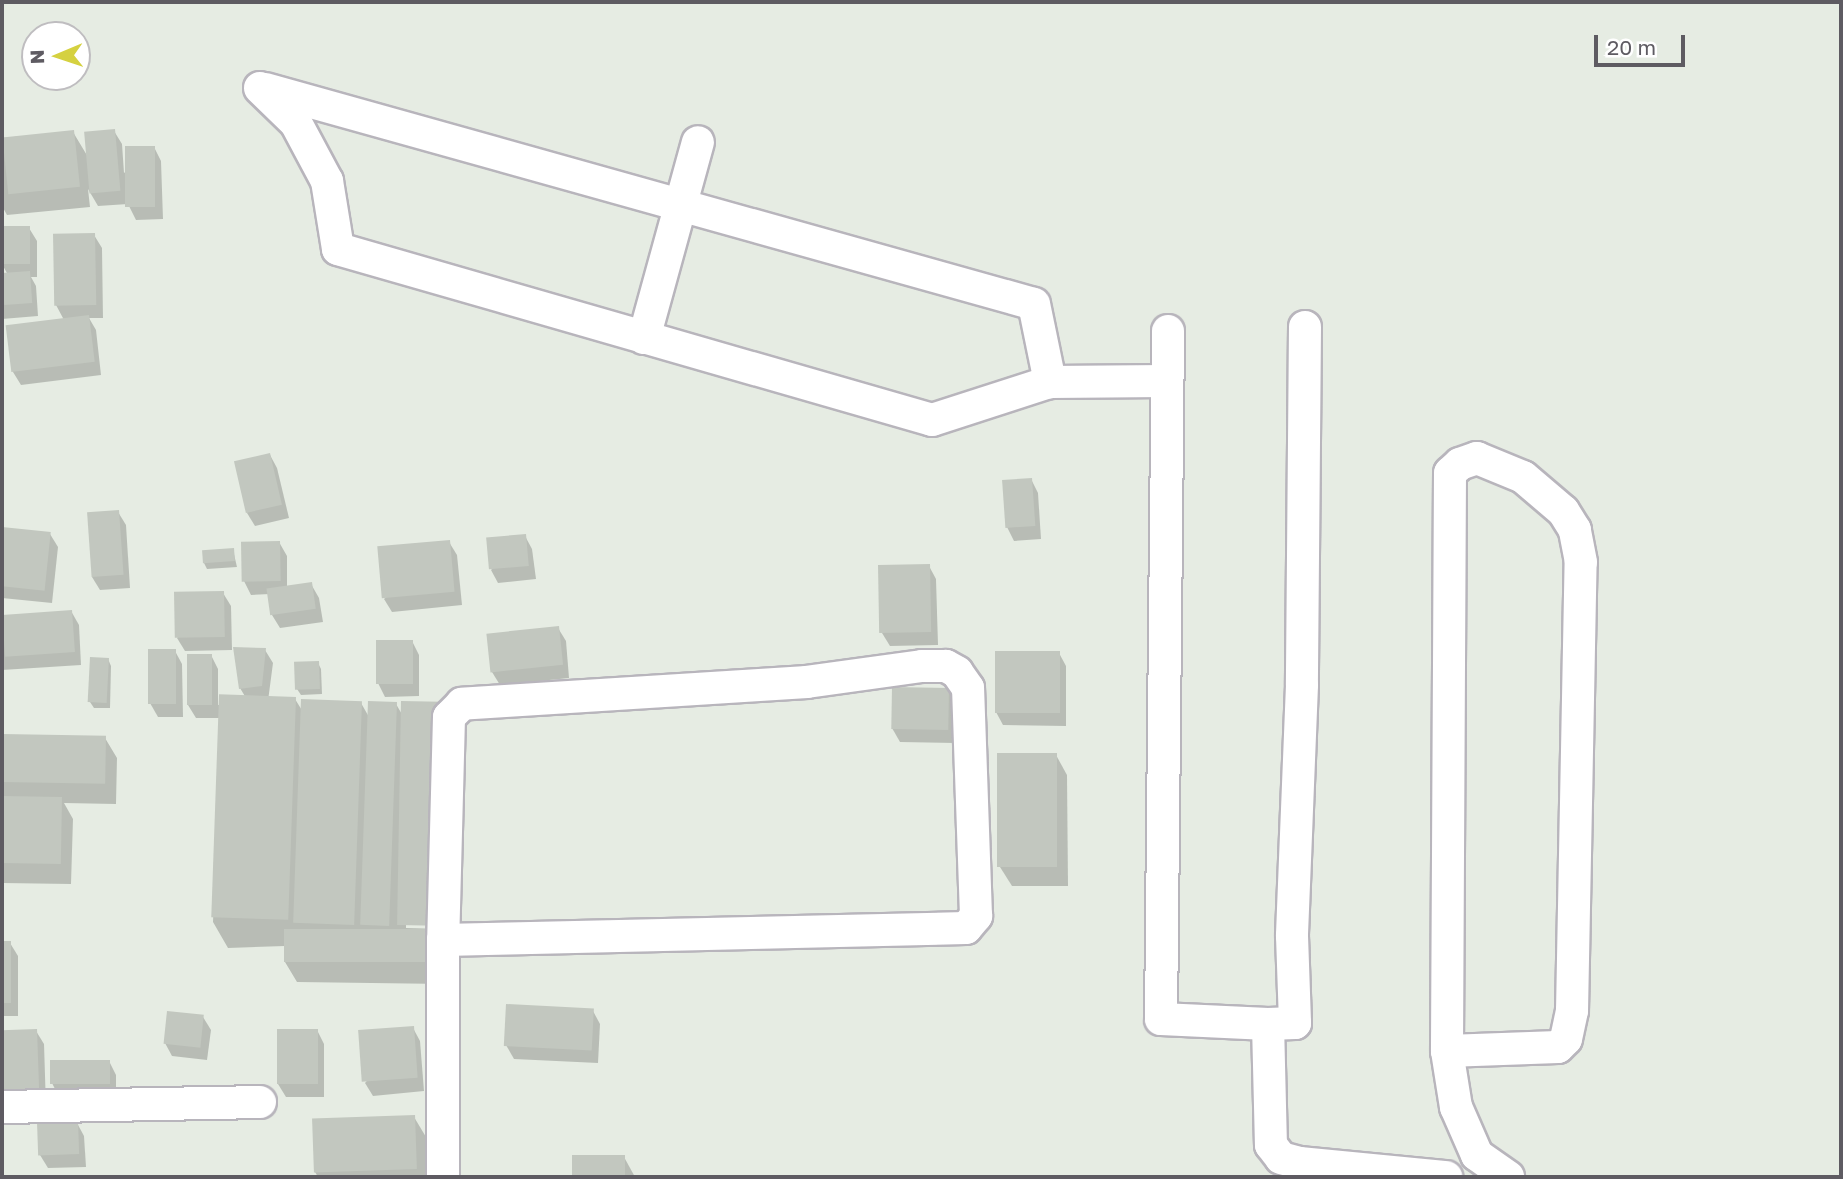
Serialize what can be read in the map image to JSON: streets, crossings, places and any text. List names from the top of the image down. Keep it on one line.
{"scale_bar":"20 m","north":"left"}
